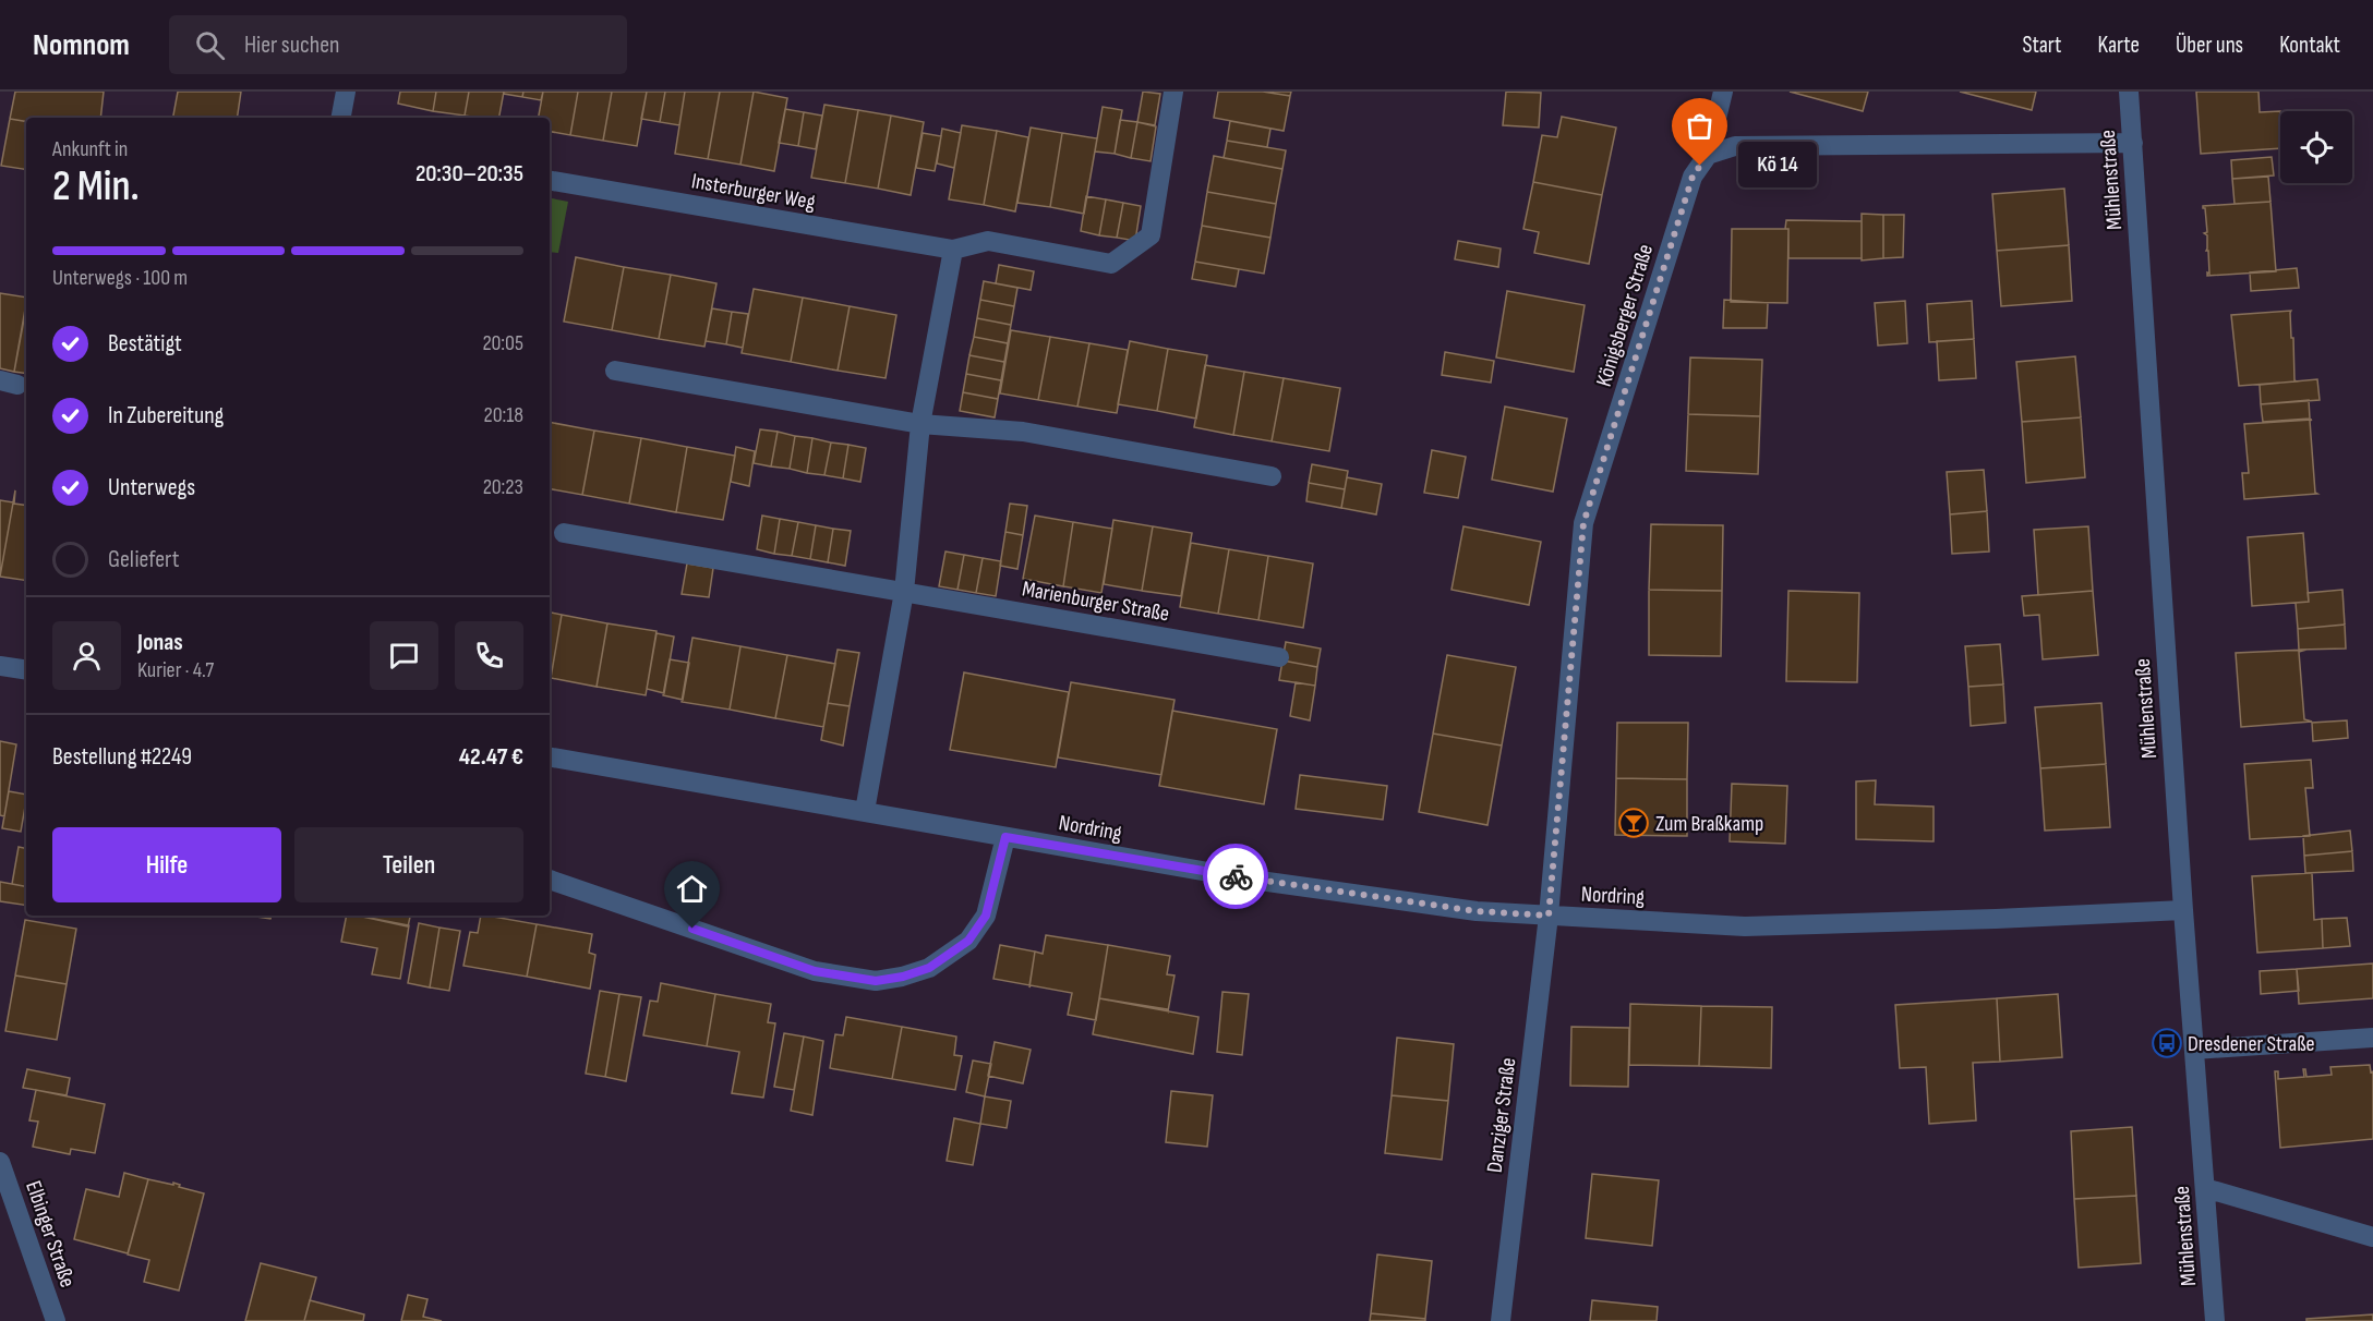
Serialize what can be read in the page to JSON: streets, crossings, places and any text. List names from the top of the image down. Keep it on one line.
{"streets":{"street":["Mühlenstraße","Insterburger Weg","Königsberger Straße","Marienburger Straße","Nordring","Danziger Straße","Elbinger Straße"]},"crossings":[["Mühlenstraße","Nordring"],["Königsberger Straße","Nordring"],["Königsberger Straße","Danziger Straße"],["Nordring","Danziger Straße"]],"places":{"other":["Kö 14"],"bar":["Zum Braßkamp"],"bus stop":["Dresdener Straße"]},"page":{"header":"Nomnom","search":"Hier suchen","nav":["Start","Karte","Über uns","Kontakt"],"heading":["2 Min.","Ankunft in","20:30–20:35"],"panel":["Jonas","Kurier · 4.7","Bestellung #2249","42.47 €"],"bubble":"Kö 14","bar":"Unterwegs · 100 m","list":[["Bestätigt","20:05"],["In Zubereitung","20:18"],["Unterwegs","20:23"],"Geliefert"],"buttons":["Hilfe","Teilen"]}}
